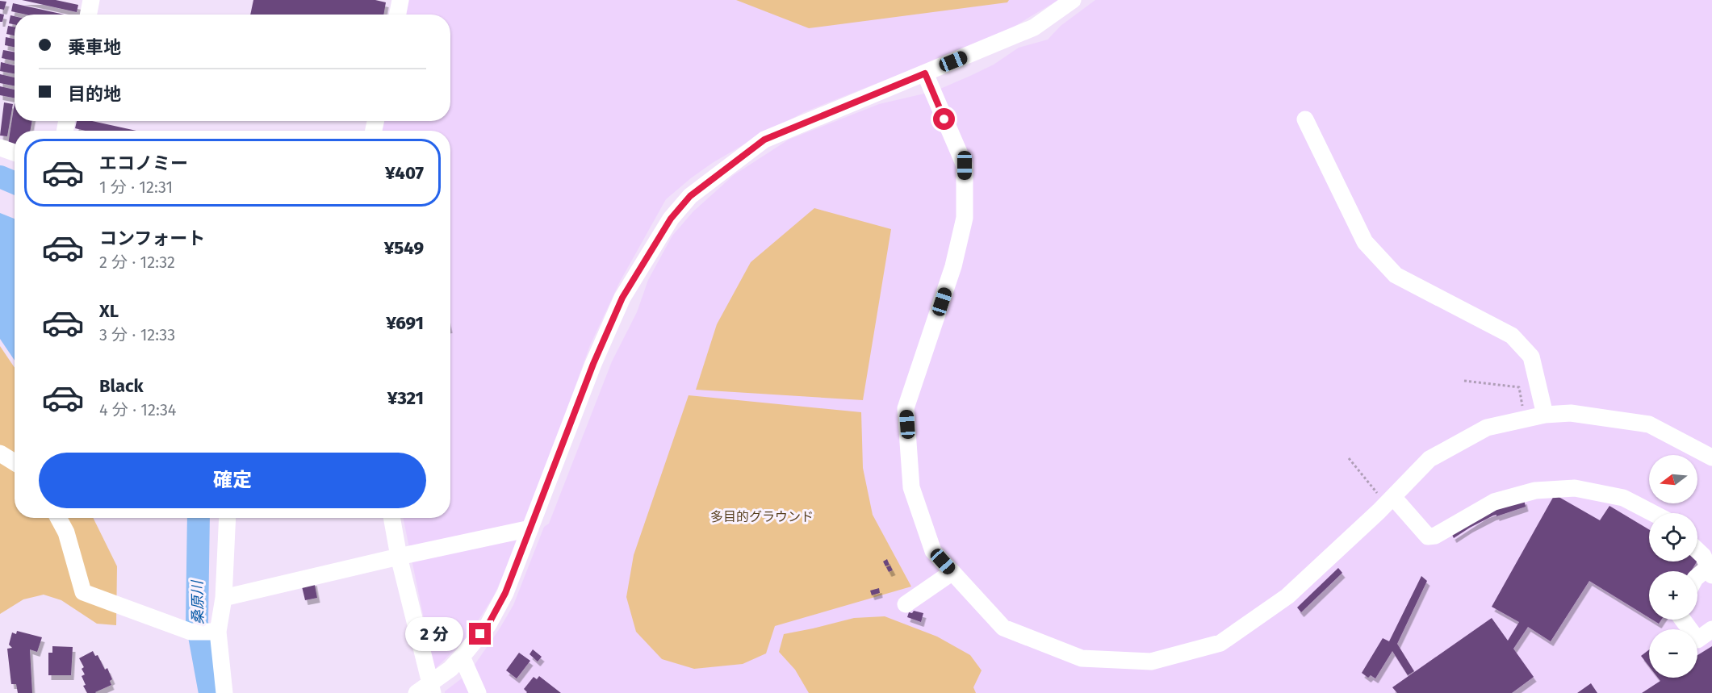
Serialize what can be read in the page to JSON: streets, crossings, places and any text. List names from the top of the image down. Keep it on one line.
{"water":["桑原川"],"parks":["多目的グラウンド"],"north":"left","page":{"banner":["乗車地","目的地"],"list":[{"name":"エコノミー","note":"1 分 · 12:31","value":"¥407"},{"name":"コンフォート","note":"2 分 · 12:32","value":"¥549"},{"name":"XL","note":"3 分 · 12:33","value":"¥691"},{"name":"Black","note":"4 分 · 12:34","value":"¥321"}],"buttons":"確定","map_buttons":["+","−"],"bubble":"2 分"}}
